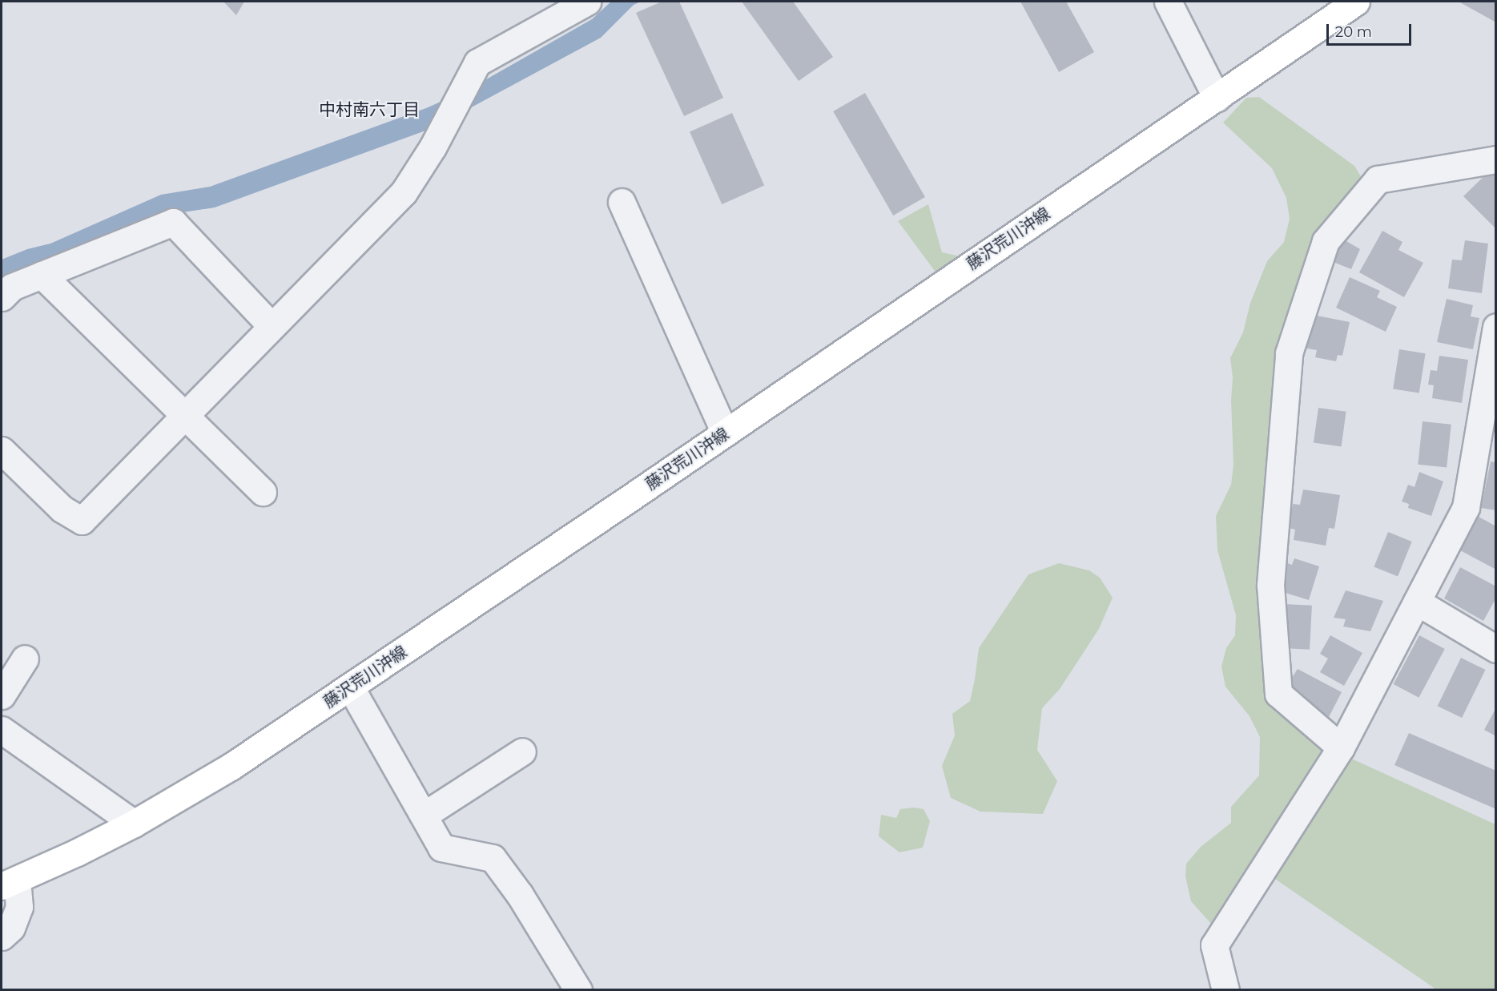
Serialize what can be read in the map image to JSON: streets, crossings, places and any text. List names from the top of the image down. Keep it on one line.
{"streets":{"main road":["藤沢荒川沖線"]},"districts":["中村南六丁目"],"scale_bar":"20 m"}
